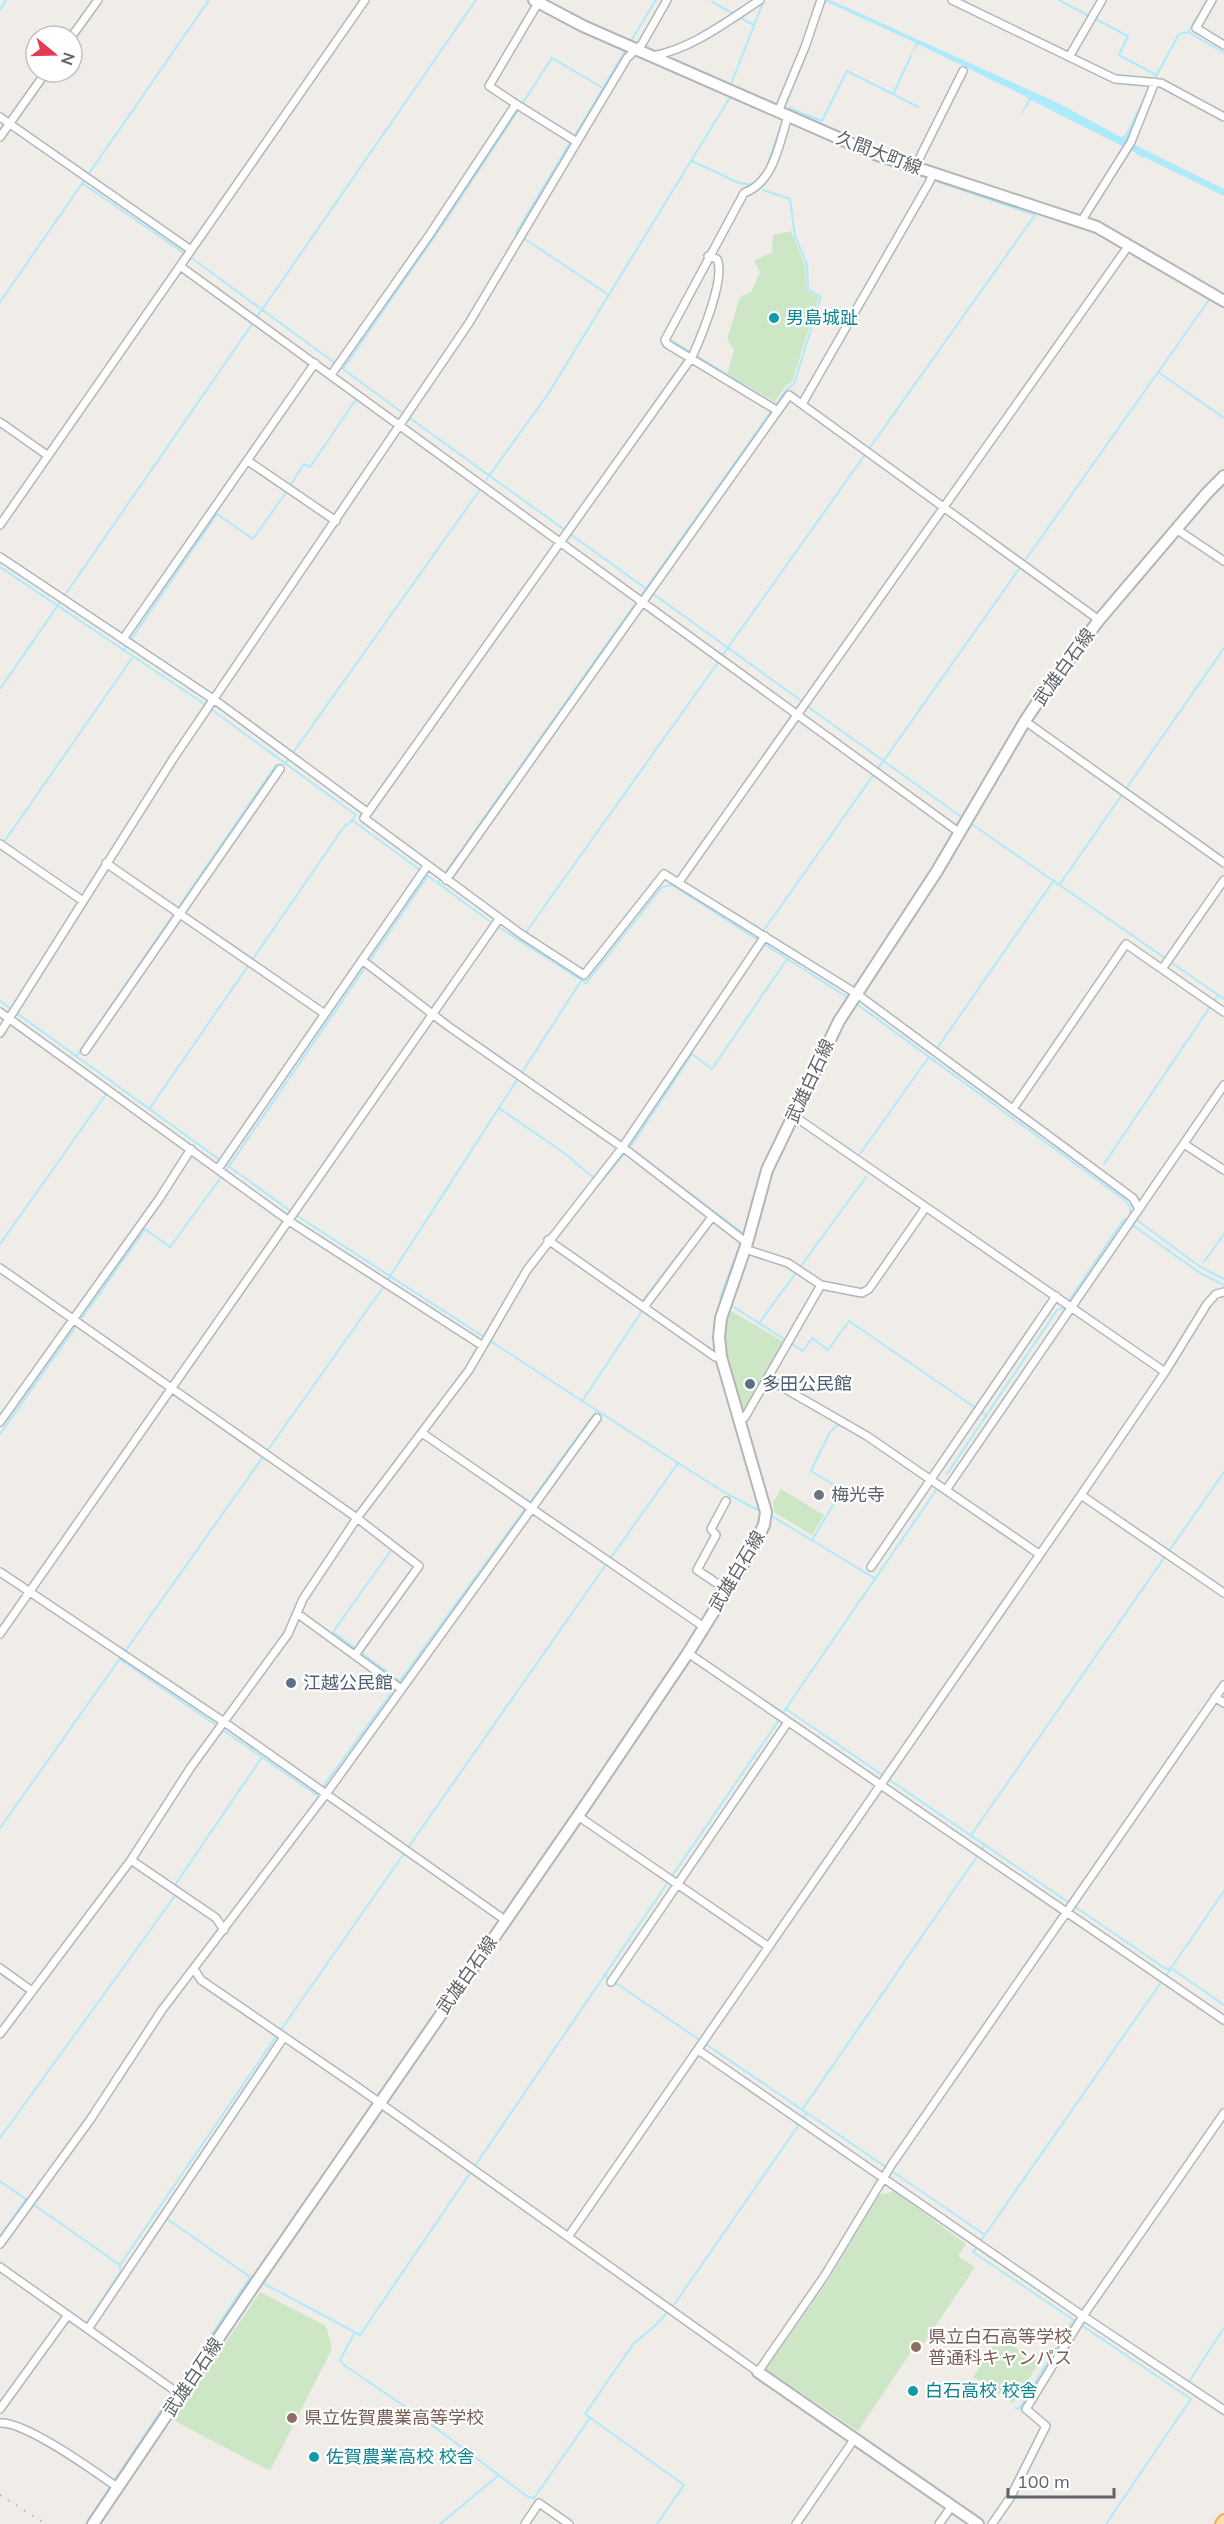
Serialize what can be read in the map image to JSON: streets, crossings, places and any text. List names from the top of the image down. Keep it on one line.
{"streets":{"main road":["久間大町線","武雄白石線"]},"places":["男島城趾","多田公民館","梅光寺","江越公民館","県立白石高等学校 普通科キャンパス","白石高校 校舎","県立佐賀農業高等学校","佐賀農業高校 校舎"],"scale_bar":"100 m","north":"right"}
